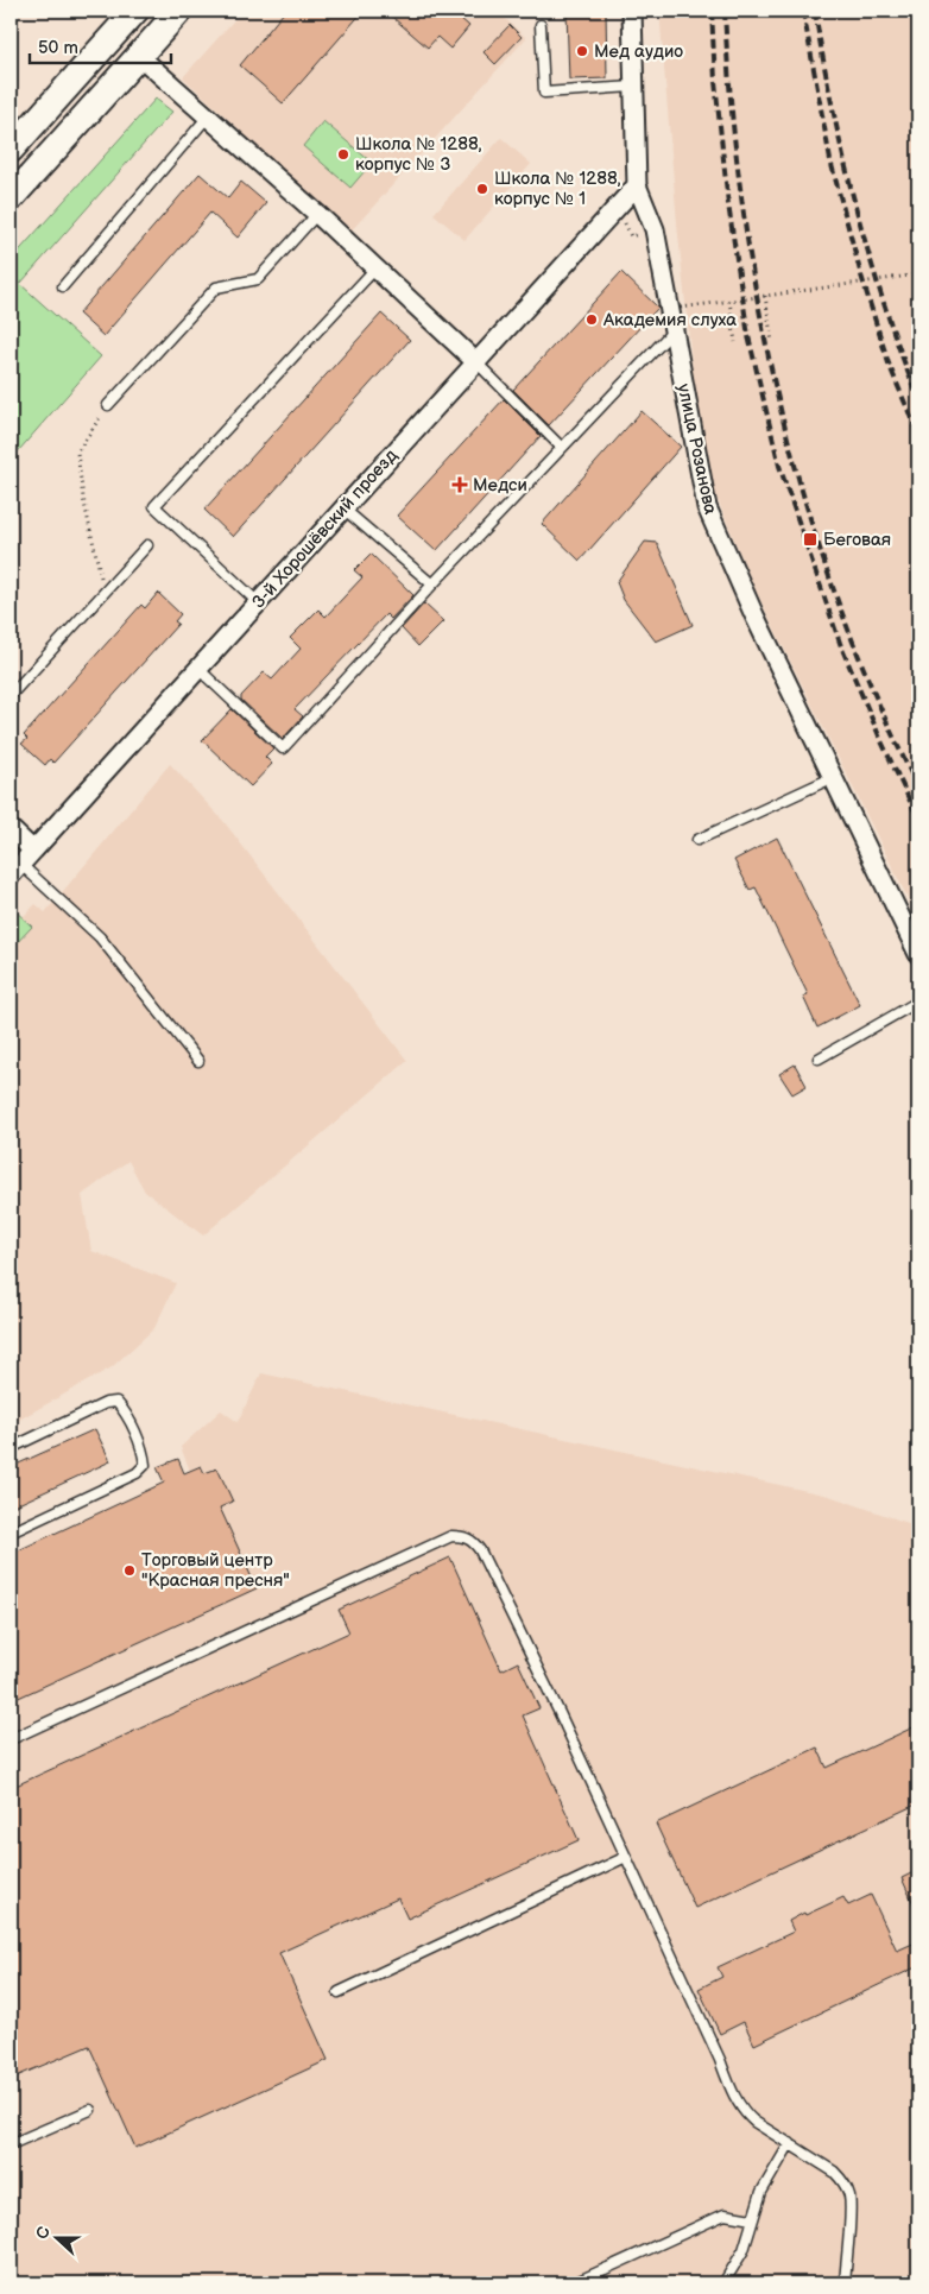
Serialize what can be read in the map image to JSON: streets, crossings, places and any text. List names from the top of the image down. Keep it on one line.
{"streets":{"street":["улица Розанова","3-й Хорошёвский проезд"]},"crossings":[["улица Розанова","3-й Хорошёвский проезд"]],"places":{"other":["Мед аудио","Школа № 1288, корпус № 3","Школа № 1288, корпус № 1","Академия слуха","Торговый центр \"Красная пресня\""],"health":["Медси"],"transit":["Беговая"]},"scale_bar":"50 m","north":"left"}
